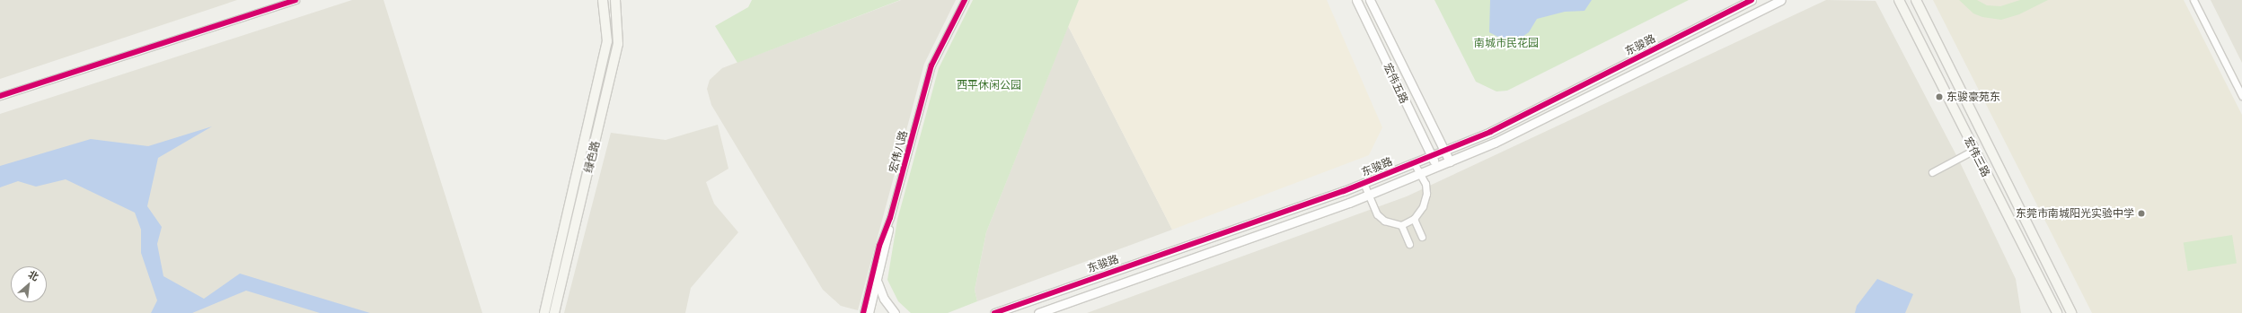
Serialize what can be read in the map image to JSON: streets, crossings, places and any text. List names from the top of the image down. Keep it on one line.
{"streets":{"main road":["绿色路","宏伟三路"],"street":["东骏路","宏伟五路","宏伟八路"]},"crossings":[["东骏路","宏伟五路"]],"parks":["南城市民花园","西平休闲公园"],"places":["东骏豪苑东","东莞市南城阳光实验中学"],"north":"top right"}
